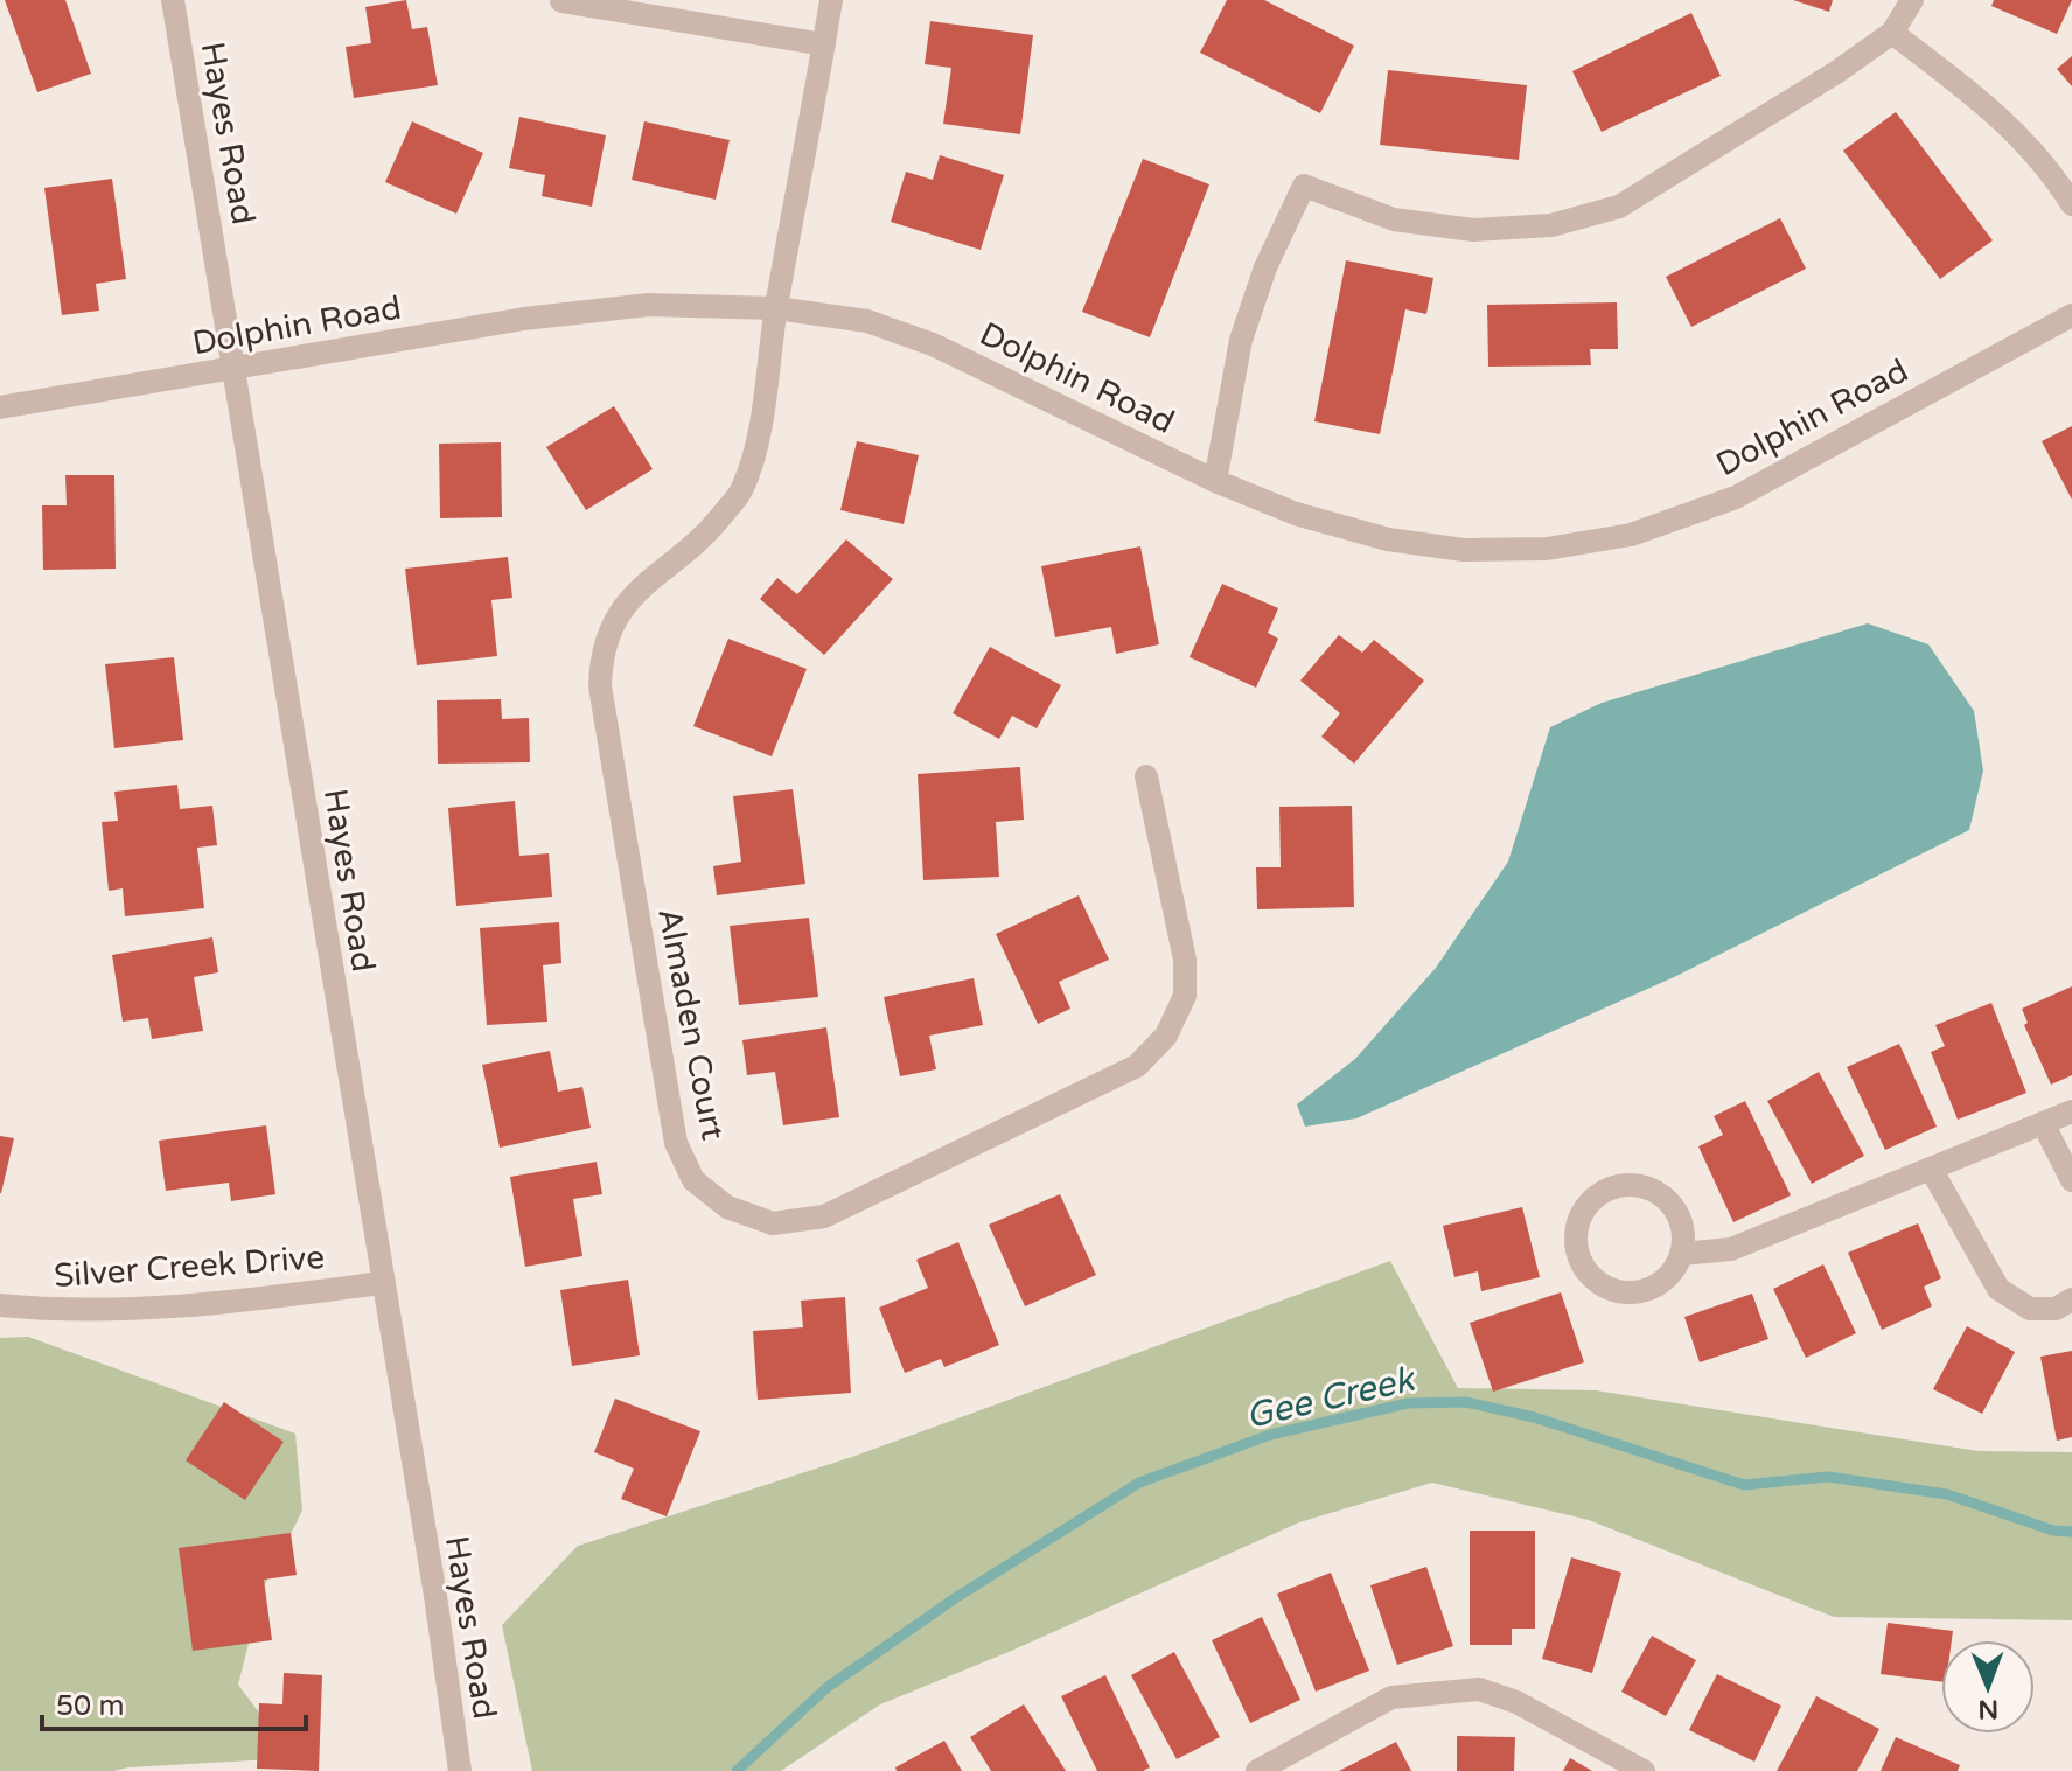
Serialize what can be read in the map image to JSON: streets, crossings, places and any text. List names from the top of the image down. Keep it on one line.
{"streets":{"street":["Hayes Road","Dolphin Road","Almaden Court","Silver Creek Drive"]},"crossings":[["Hayes Road","Dolphin Road"],["Hayes Road","Silver Creek Drive"],["Dolphin Road","Almaden Court"]],"water":["Gee Creek"],"scale_bar":"50 m","north":"bottom"}
